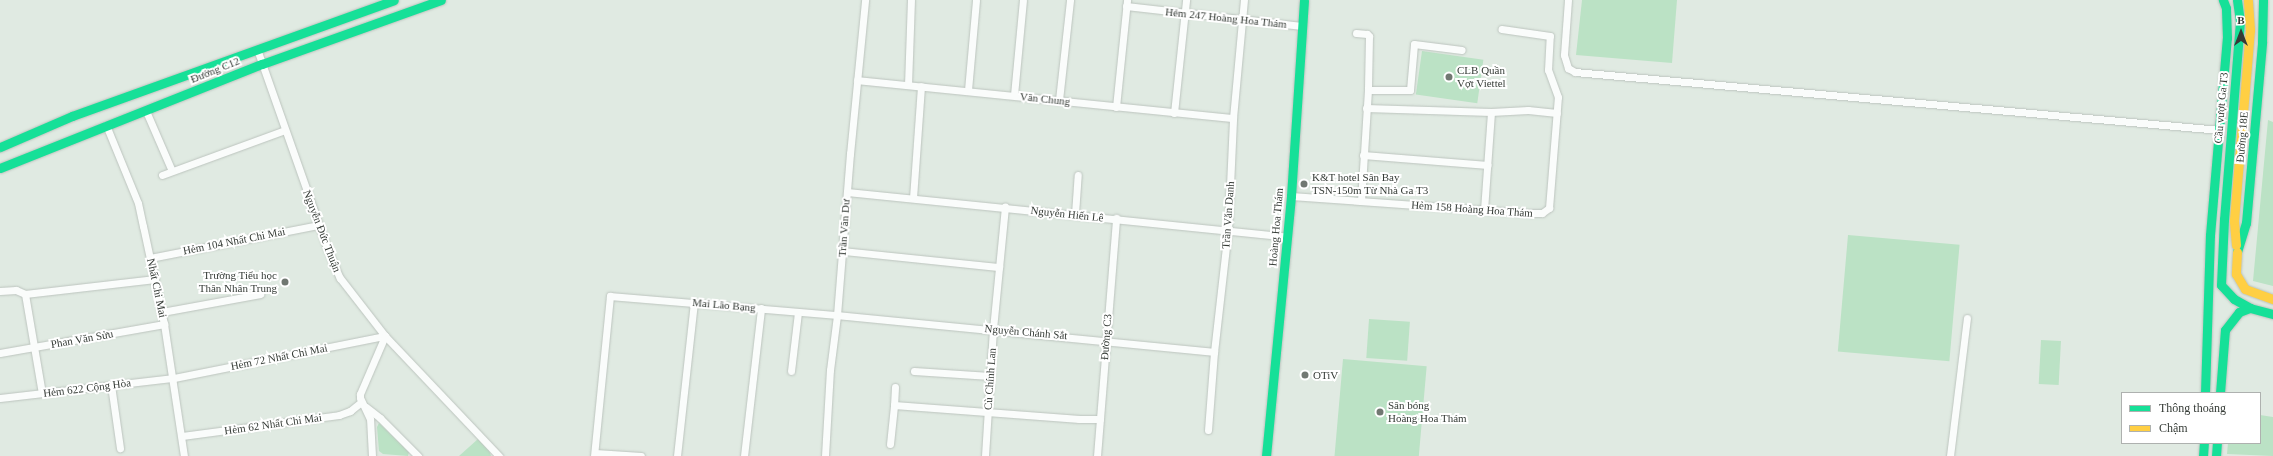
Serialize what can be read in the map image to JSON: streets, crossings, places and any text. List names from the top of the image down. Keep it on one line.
{"streets":{"main road":["Đường C12","Cầu vượt Ga T3","Đường 18E","Hoàng Hoa Thám"],"street":["Hẻm 247 Hoàng Hoa Thám","Văn Chung","Hẻm 158 Hoàng Hoa Thám","Nguyễn Hiến Lê","Trần Văn Danh","Trần Văn Dư","Nguyễn Đức Thuận","Hẻm 104 Nhất Chi Mai","Nhất Chi Mai","Mai Lão Bạng","Nguyễn Chánh Sắt","Đường C3","Phan Văn Sửu","Hẻm 72 Nhất Chi Mai","Cù Chính Lan","Hẻm 622 Cộng Hòa","Hẻm 62 Nhất Chi Mai"]},"crossings":[["Hẻm 247 Hoàng Hoa Thám","Trần Văn Danh"],["Hẻm 247 Hoàng Hoa Thám","Hoàng Hoa Thám"],["Đường C12","Nguyễn Đức Thuận"],["Đường C12","Nhất Chi Mai"],["Văn Chung","Trần Văn Danh"],["Văn Chung","Trần Văn Dư"],["Cầu vượt Ga T3","Đường 18E"],["Hẻm 158 Hoàng Hoa Thám","Hoàng Hoa Thám"],["Nguyễn Hiến Lê","Trần Văn Danh"],["Nguyễn Hiến Lê","Hoàng Hoa Thám"],["Nguyễn Hiến Lê","Trần Văn Dư"],["Nguyễn Hiến Lê","Đường C3"],["Nguyễn Hiến Lê","Cù Chính Lan"],["Trần Văn Danh","Nguyễn Chánh Sắt"],["Trần Văn Dư","Mai Lão Bạng"],["Trần Văn Dư","Nguyễn Chánh Sắt"],["Nguyễn Đức Thuận","Hẻm 104 Nhất Chi Mai"],["Nguyễn Đức Thuận","Hẻm 72 Nhất Chi Mai"],["Hẻm 104 Nhất Chi Mai","Nhất Chi Mai"],["Nhất Chi Mai","Phan Văn Sửu"],["Nhất Chi Mai","Hẻm 72 Nhất Chi Mai"],["Nhất Chi Mai","Hẻm 622 Cộng Hòa"],["Nhất Chi Mai","Hẻm 62 Nhất Chi Mai"],["Mai Lão Bạng","Nguyễn Chánh Sắt"],["Nguyễn Chánh Sắt","Đường C3"],["Nguyễn Chánh Sắt","Cù Chính Lan"],["Hẻm 72 Nhất Chi Mai","Hẻm 622 Cộng Hòa"]],"places":["CLB Quần Vợt Viettel","K&T hotel Sân Bay TSN-150m Từ Nhà Ga T3","Trường Tiểu học Thân Nhân Trung","OTiV","Sân bóng Hoàng Hoa Thám"],"legend":["Thông thoáng","Chậm"],"north":"top"}
